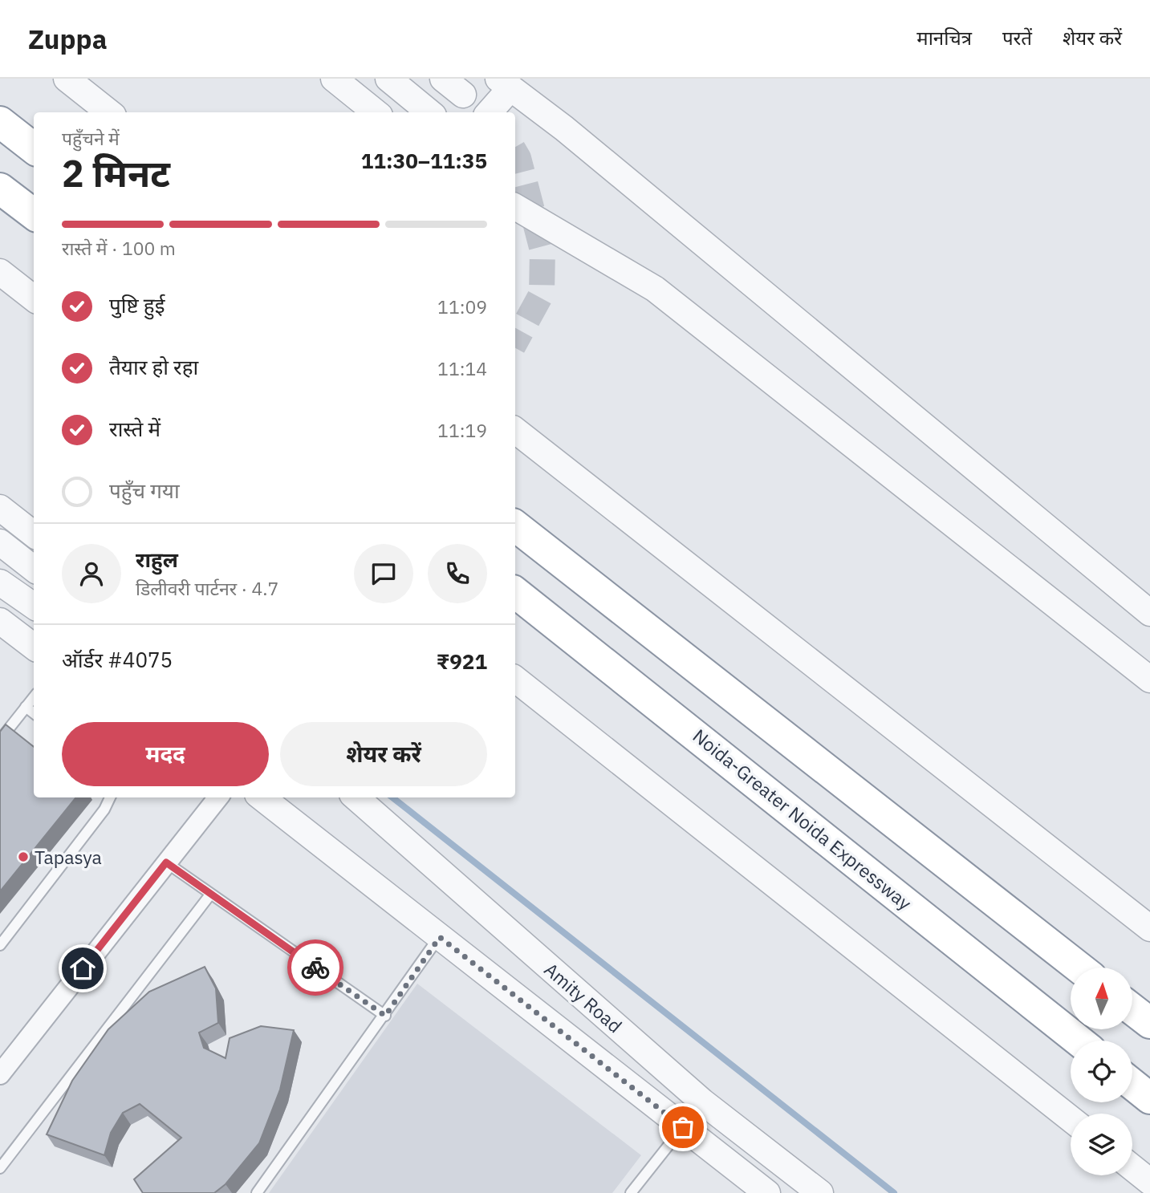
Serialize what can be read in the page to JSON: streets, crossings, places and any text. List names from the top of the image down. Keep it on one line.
{"streets":{"highway":["Noida-Greater Noida Expressway"],"street":["Amity Road"]},"places":["Tapasya"],"north":"top","page":{"header":"Zuppa","nav":["मानचित्र","परतें","शेयर करें"],"heading":["2 मिनट","पहुँचने में","11:30–11:35"],"panel":["राहुल","डिलीवरी पार्टनर · 4.7","ऑर्डर #4075","₹921"],"bar":"रास्ते में · 100 m","list":[["पुष्टि हुई","11:09"],["तैयार हो रहा","11:14"],["रास्ते में","11:19"],"पहुँच गया"],"buttons":["मदद","शेयर करें"]}}
